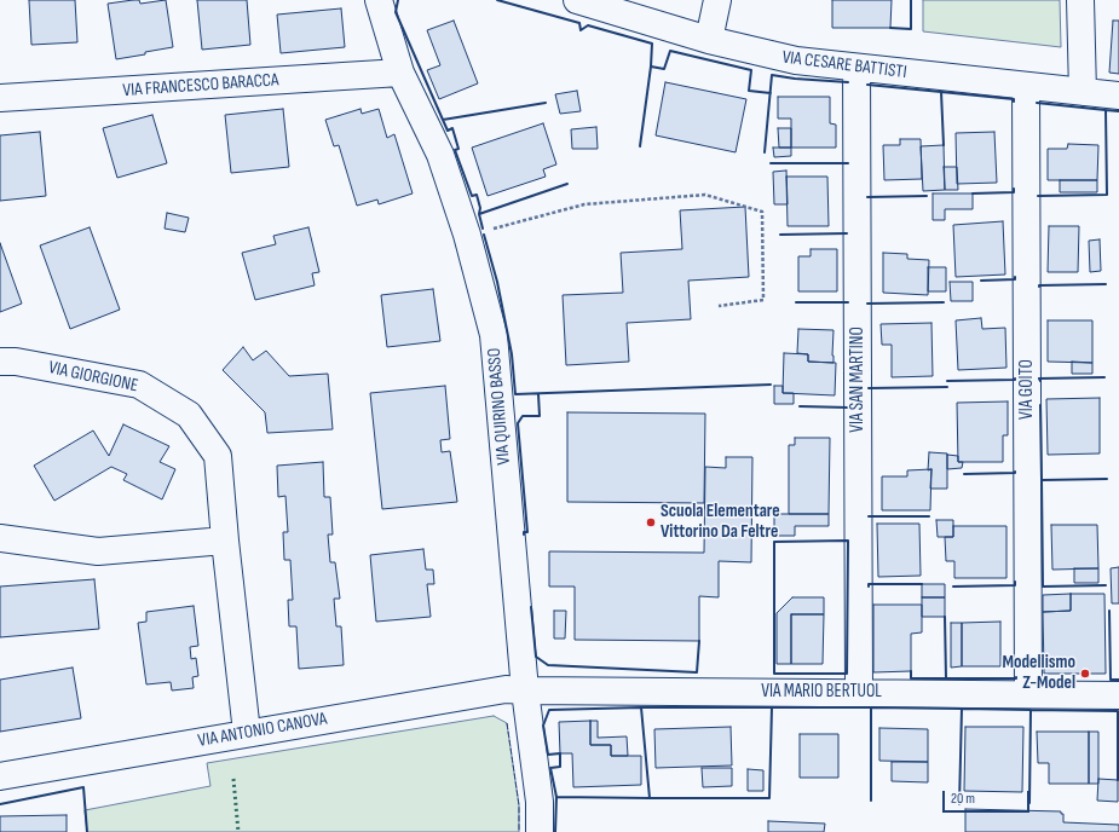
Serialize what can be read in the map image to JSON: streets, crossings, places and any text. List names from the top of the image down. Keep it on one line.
{"streets":{"street":["VIA CESARE BATTISTI","VIA FRANCESCO BARACCA","VIA GIORGIONE","VIA SAN MARTINO","VIA GOITO","VIA QUIRINO BASSO","VIA MARIO BERTUOL","VIA ANTONIO CANOVA"]},"crossings":[["VIA CESARE BATTISTI","VIA SAN MARTINO"],["VIA CESARE BATTISTI","VIA GOITO"],["VIA FRANCESCO BARACCA","VIA QUIRINO BASSO"],["VIA GIORGIONE","VIA ANTONIO CANOVA"],["VIA SAN MARTINO","VIA MARIO BERTUOL"],["VIA GOITO","VIA MARIO BERTUOL"],["VIA QUIRINO BASSO","VIA MARIO BERTUOL"],["VIA QUIRINO BASSO","VIA ANTONIO CANOVA"],["VIA MARIO BERTUOL","VIA ANTONIO CANOVA"]],"places":["Scuola Elementare Vittorino Da Feltre","Modellismo Z-Model"],"scale_bar":"20 m"}
